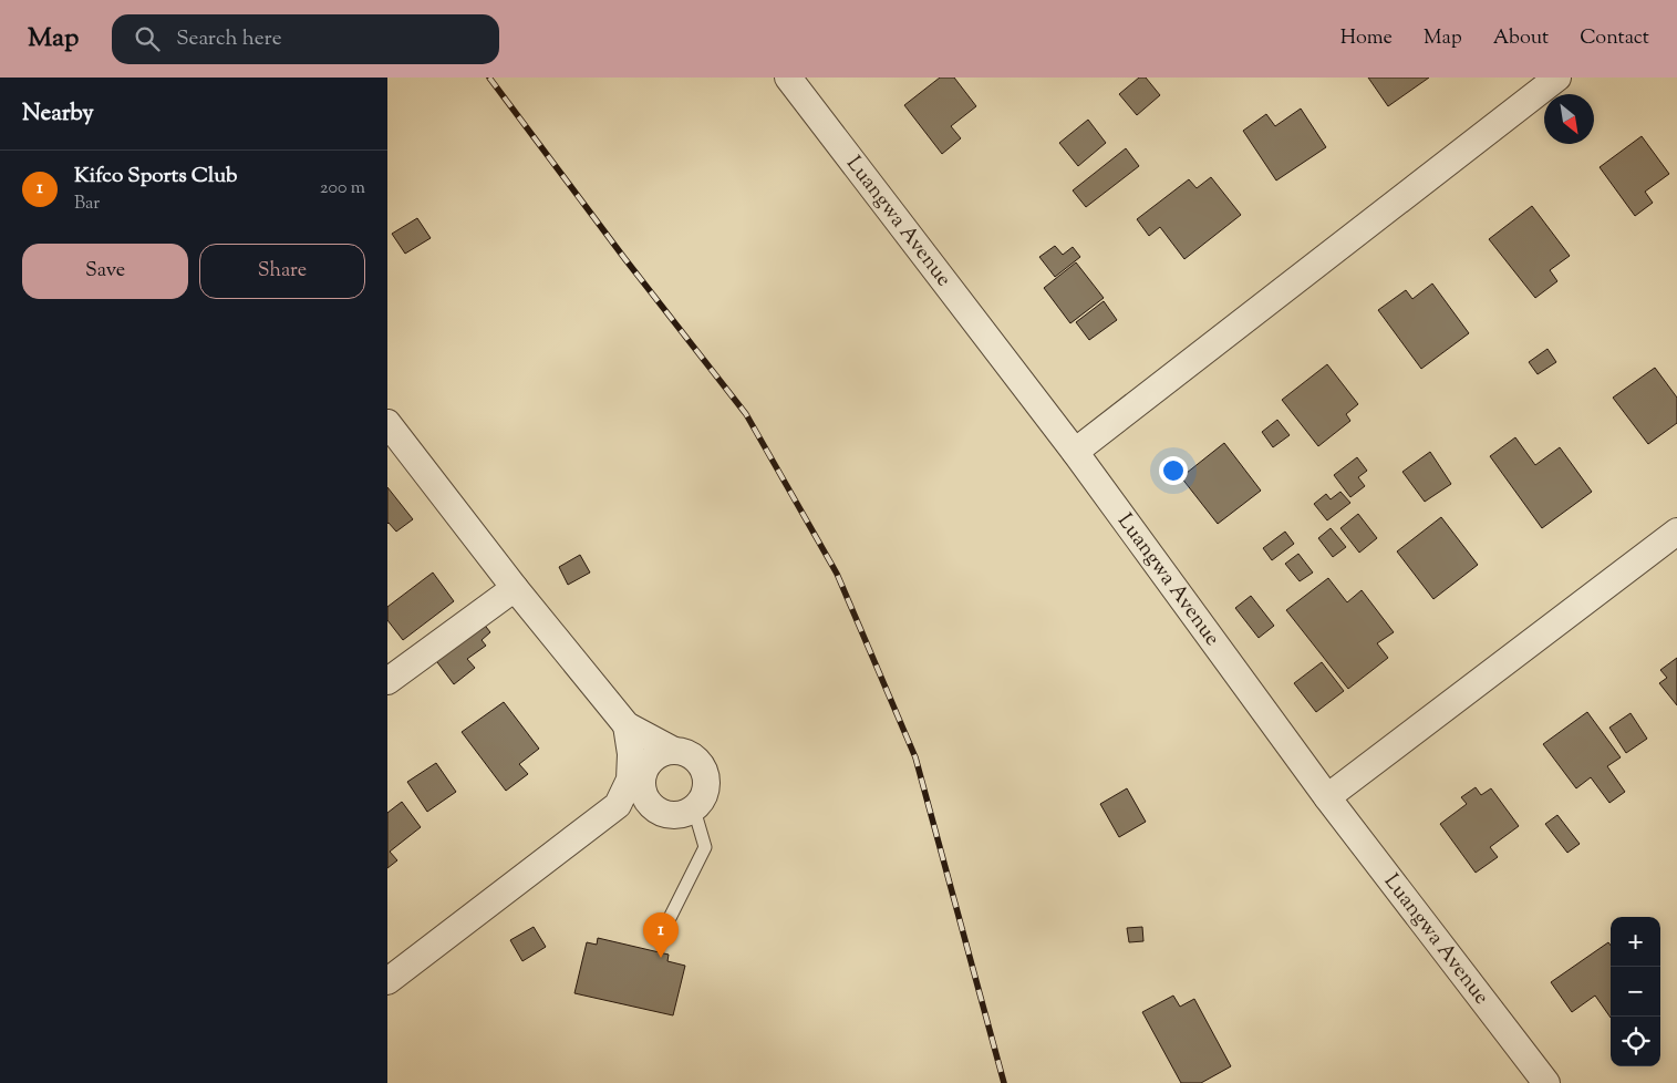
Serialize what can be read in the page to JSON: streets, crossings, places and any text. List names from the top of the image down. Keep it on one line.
{"streets":{"street":["Luangwa Avenue"]},"north":"bottom right","page":{"header":"Map","search":"Search here","nav":["Home","Map","About","Contact"],"heading":"Nearby","list":[{"mark":"1","name":"Kifco Sports Club","note":"Bar","value":"200 m"}],"buttons":["Save","Share"],"pins":"1","map_buttons":["+","−"]}}
